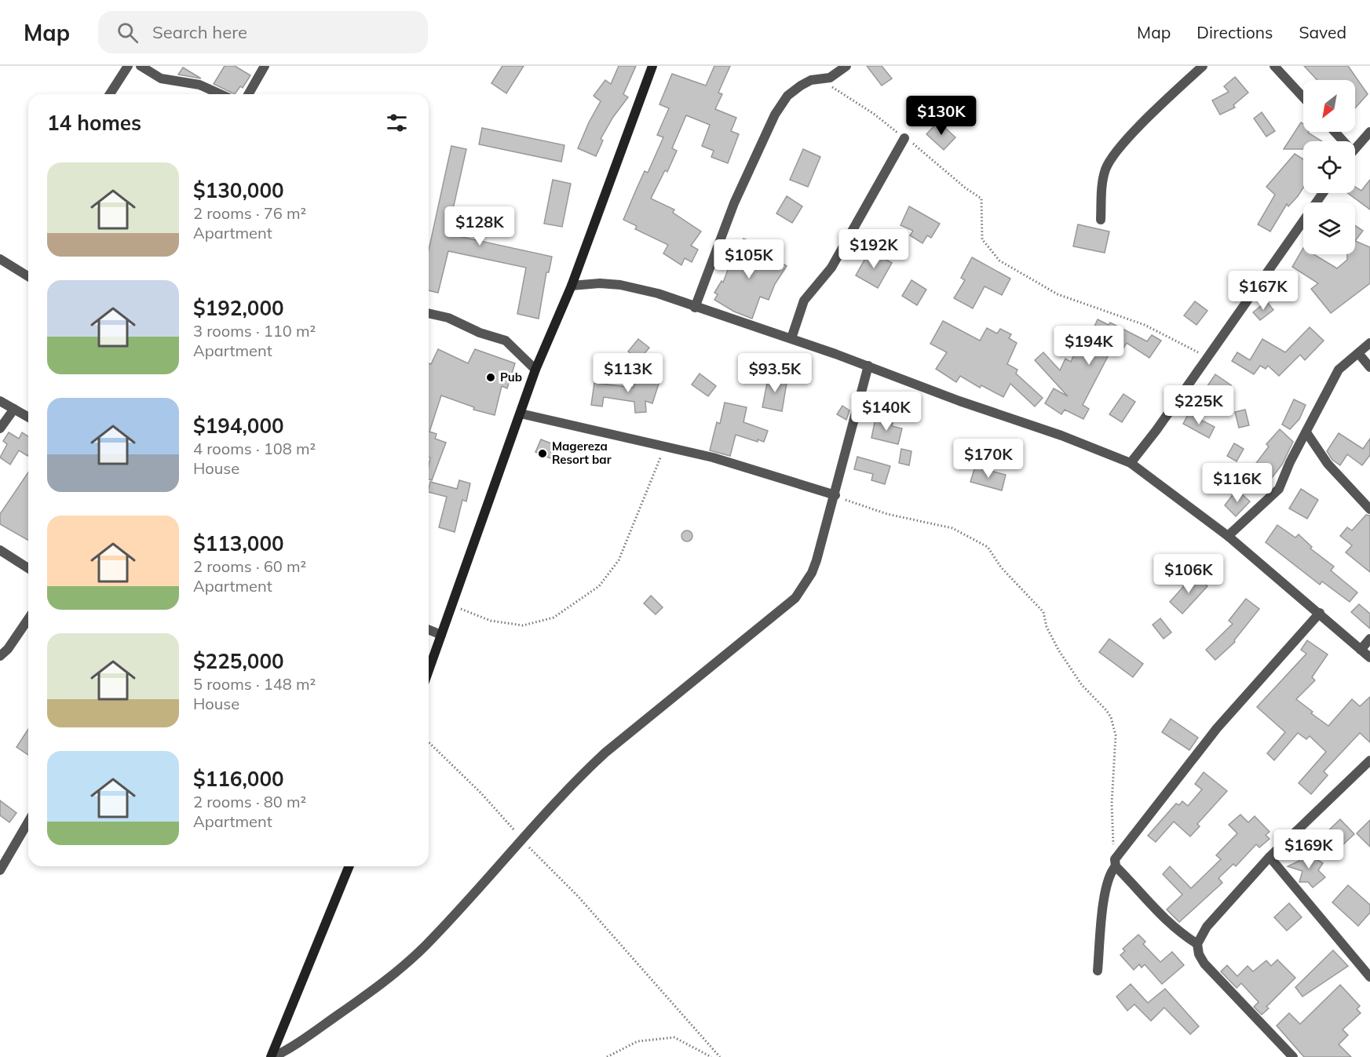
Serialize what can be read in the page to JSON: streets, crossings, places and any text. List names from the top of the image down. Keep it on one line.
{"places":["Pub","Magereza Resort bar"],"north":"bottom left","page":{"header":"Map","search":"Search here","nav":["Map","Directions","Saved"],"heading":"14 homes","price":["$130K","$128K","$192K","$105K","$167K","$194K","$113K","$93.5K","$225K","$140K","$170K","$116K","$106K","$169K"],"list":[{"name":"$130,000","note":"2 rooms · 76 m² · Apartment"},{"name":"$192,000","note":"3 rooms · 110 m² · Apartment"},{"name":"$194,000","note":"4 rooms · 108 m² · House"},{"name":"$113,000","note":"2 rooms · 60 m² · Apartment"},{"name":"$225,000","note":"5 rooms · 148 m² · House"},{"name":"$116,000","note":"2 rooms · 80 m² · Apartment"}]}}
